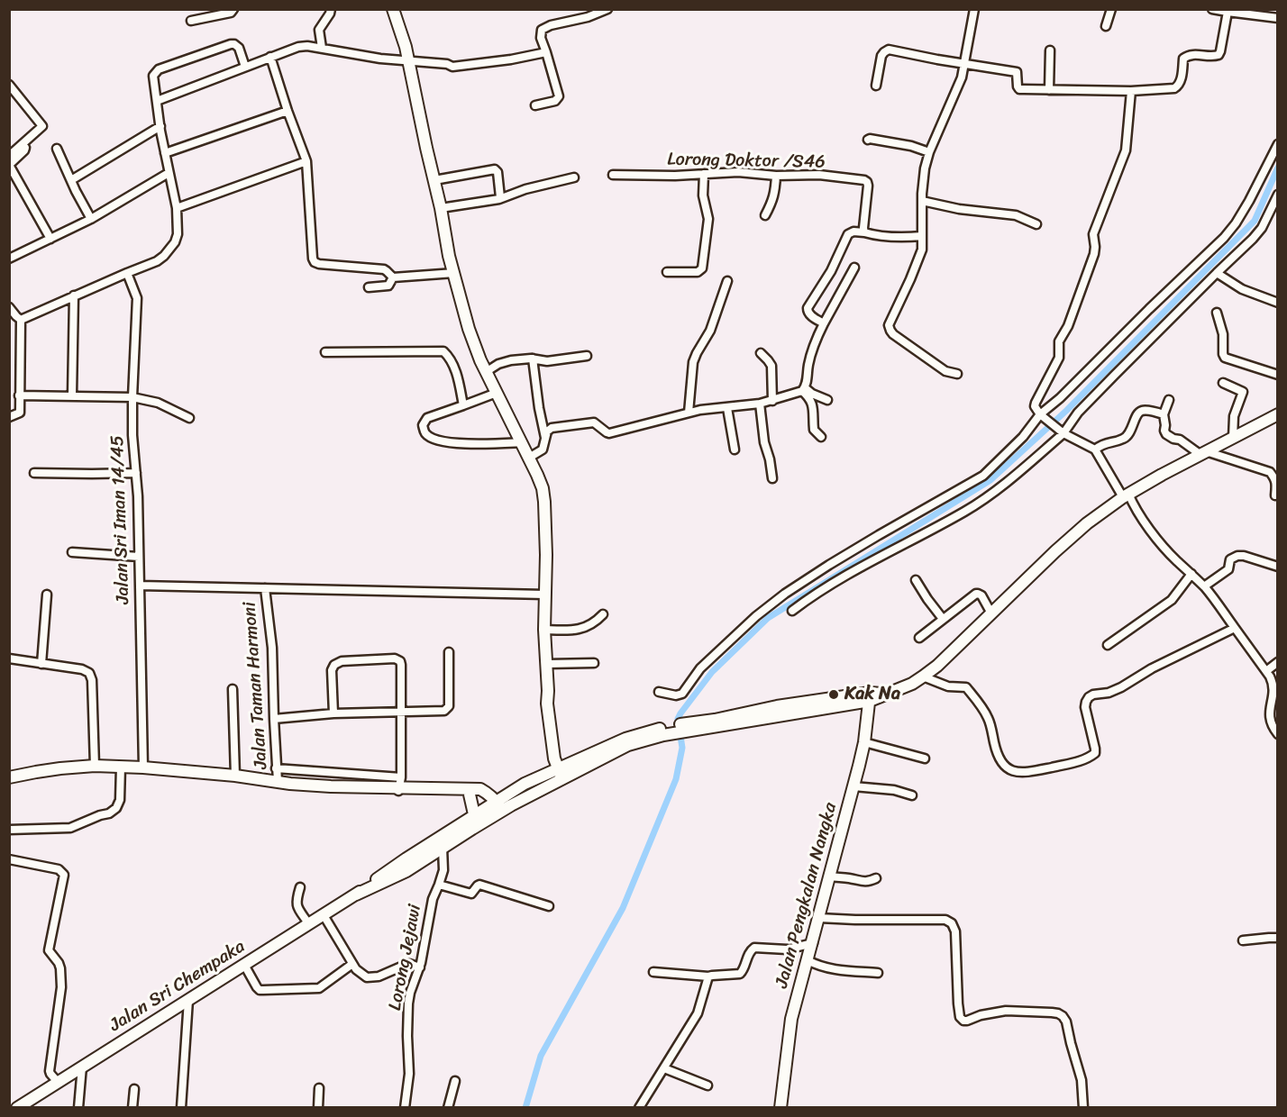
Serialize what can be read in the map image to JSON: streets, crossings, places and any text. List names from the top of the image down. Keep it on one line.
{"streets":{"main road":["Jalan Pengkalan Nangka","Jalan Sri Chempaka"],"street":["Lorong Doktor /S46","Jalan Sri Iman 14/45","Jalan Taman Harmoni","Lorong Jejawi"]},"places":["Kak Na"]}
